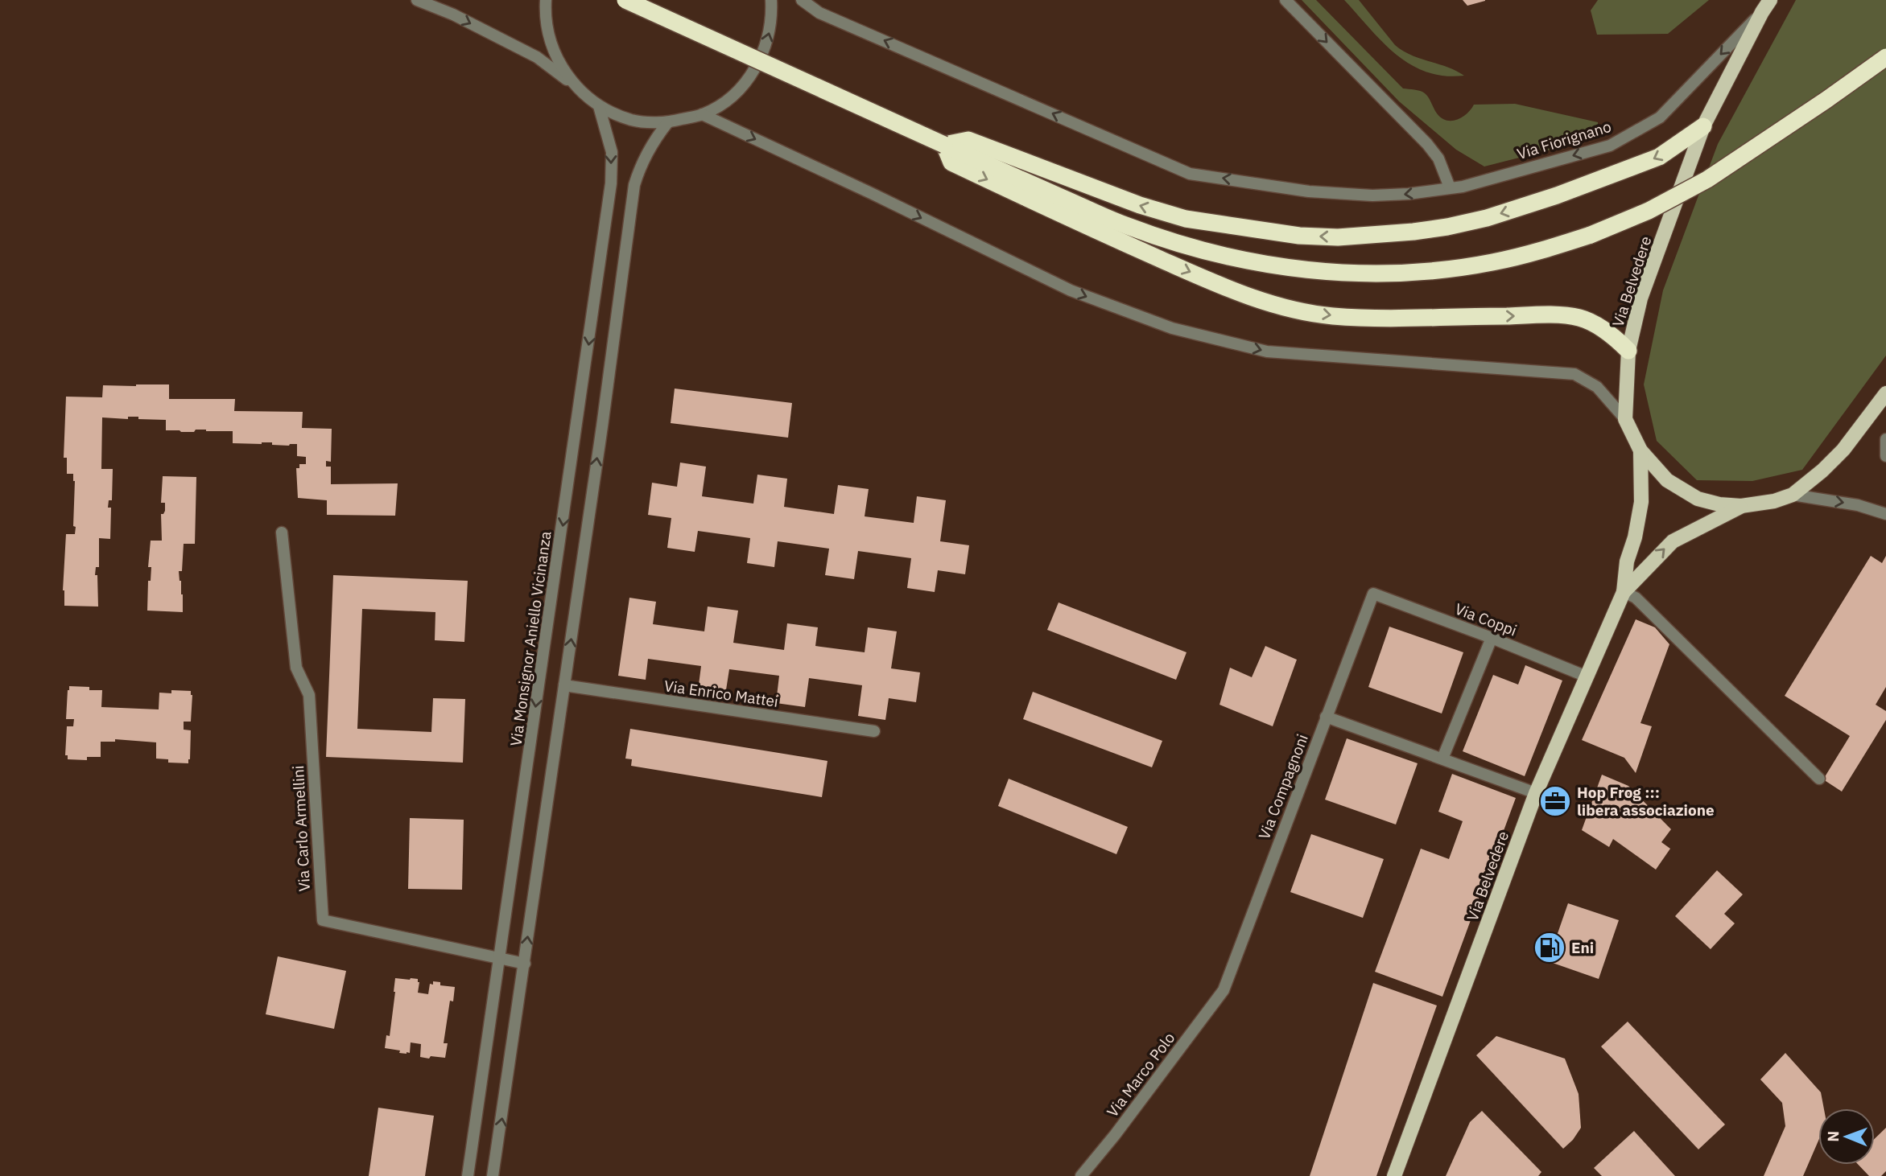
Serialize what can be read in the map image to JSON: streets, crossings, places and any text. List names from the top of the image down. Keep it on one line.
{"streets":{"main road":["Via Belvedere"],"street":["Via Fiorignano","Via Coppi","Via Monsignor Aniello Vicinanza","Via Enrico Mattei","Via Compagnoni","Via Carlo Armellini","Via Marco Polo"]},"crossings":[["Via Fiorignano","Via Belvedere"],["Via Belvedere","Via Coppi"],["Via Coppi","Via Compagnoni"],["Via Monsignor Aniello Vicinanza","Via Carlo Armellini"],["Via Compagnoni","Via Marco Polo"]],"one_way":["Via Fiorignano"],"places":{"office":["Hop Frog ::: libera associazione"],"fuel station":["Eni"]},"north":"left"}
